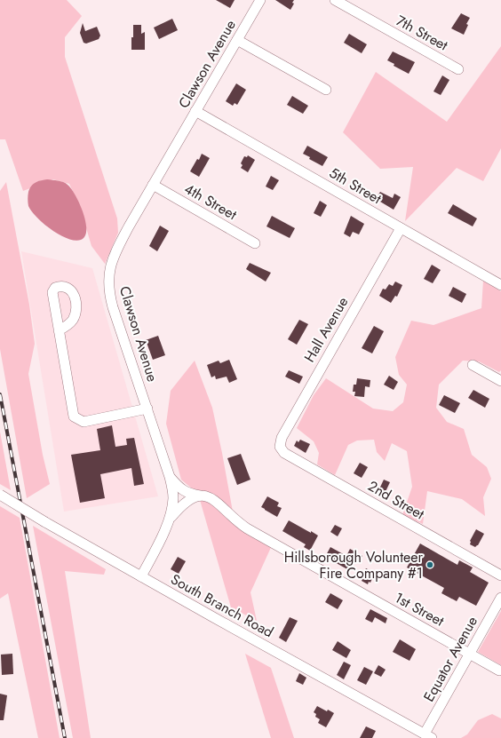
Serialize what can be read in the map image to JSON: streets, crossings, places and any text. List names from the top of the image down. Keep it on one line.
{"streets":{"street":["7th Street","Clawson Avenue","5th Street","4th Street","Hall Avenue","2nd Street","South Branch Road","1st Street","Equator Avenue"]},"crossings":[["Clawson Avenue","5th Street"],["Clawson Avenue","4th Street"],["Clawson Avenue","South Branch Road"],["Clawson Avenue","1st Street"],["5th Street","Hall Avenue"],["Hall Avenue","2nd Street"],["South Branch Road","Equator Avenue"],["1st Street","Equator Avenue"]],"places":["Hillsborough Volunteer Fire Company #1"]}
